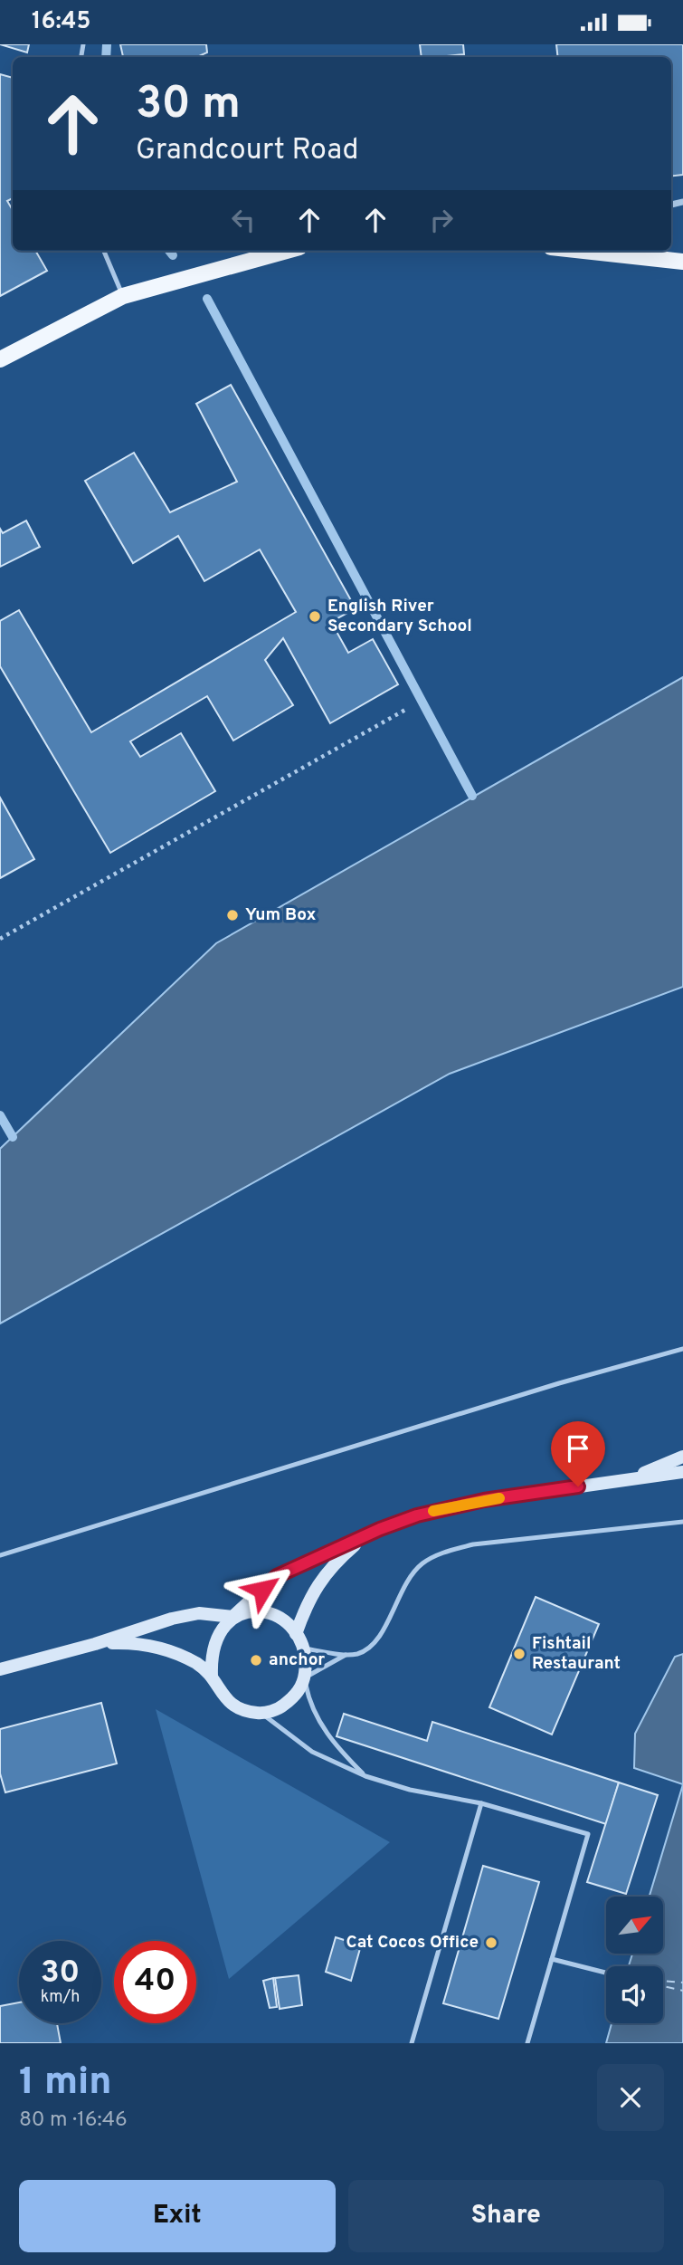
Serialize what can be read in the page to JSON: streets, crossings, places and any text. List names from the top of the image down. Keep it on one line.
{"places":["English River Secondary School","Yum Box","Fishtail Restaurant","anchor","Cat Cocos Office"],"north":"top right","page":{"status":"16:45","turn":["30 m","Grandcourt Road"],"speed":"30 km/h","limit":"40","heading":["1 min","80 m · 16:46"],"buttons":["Exit","Share"]}}
